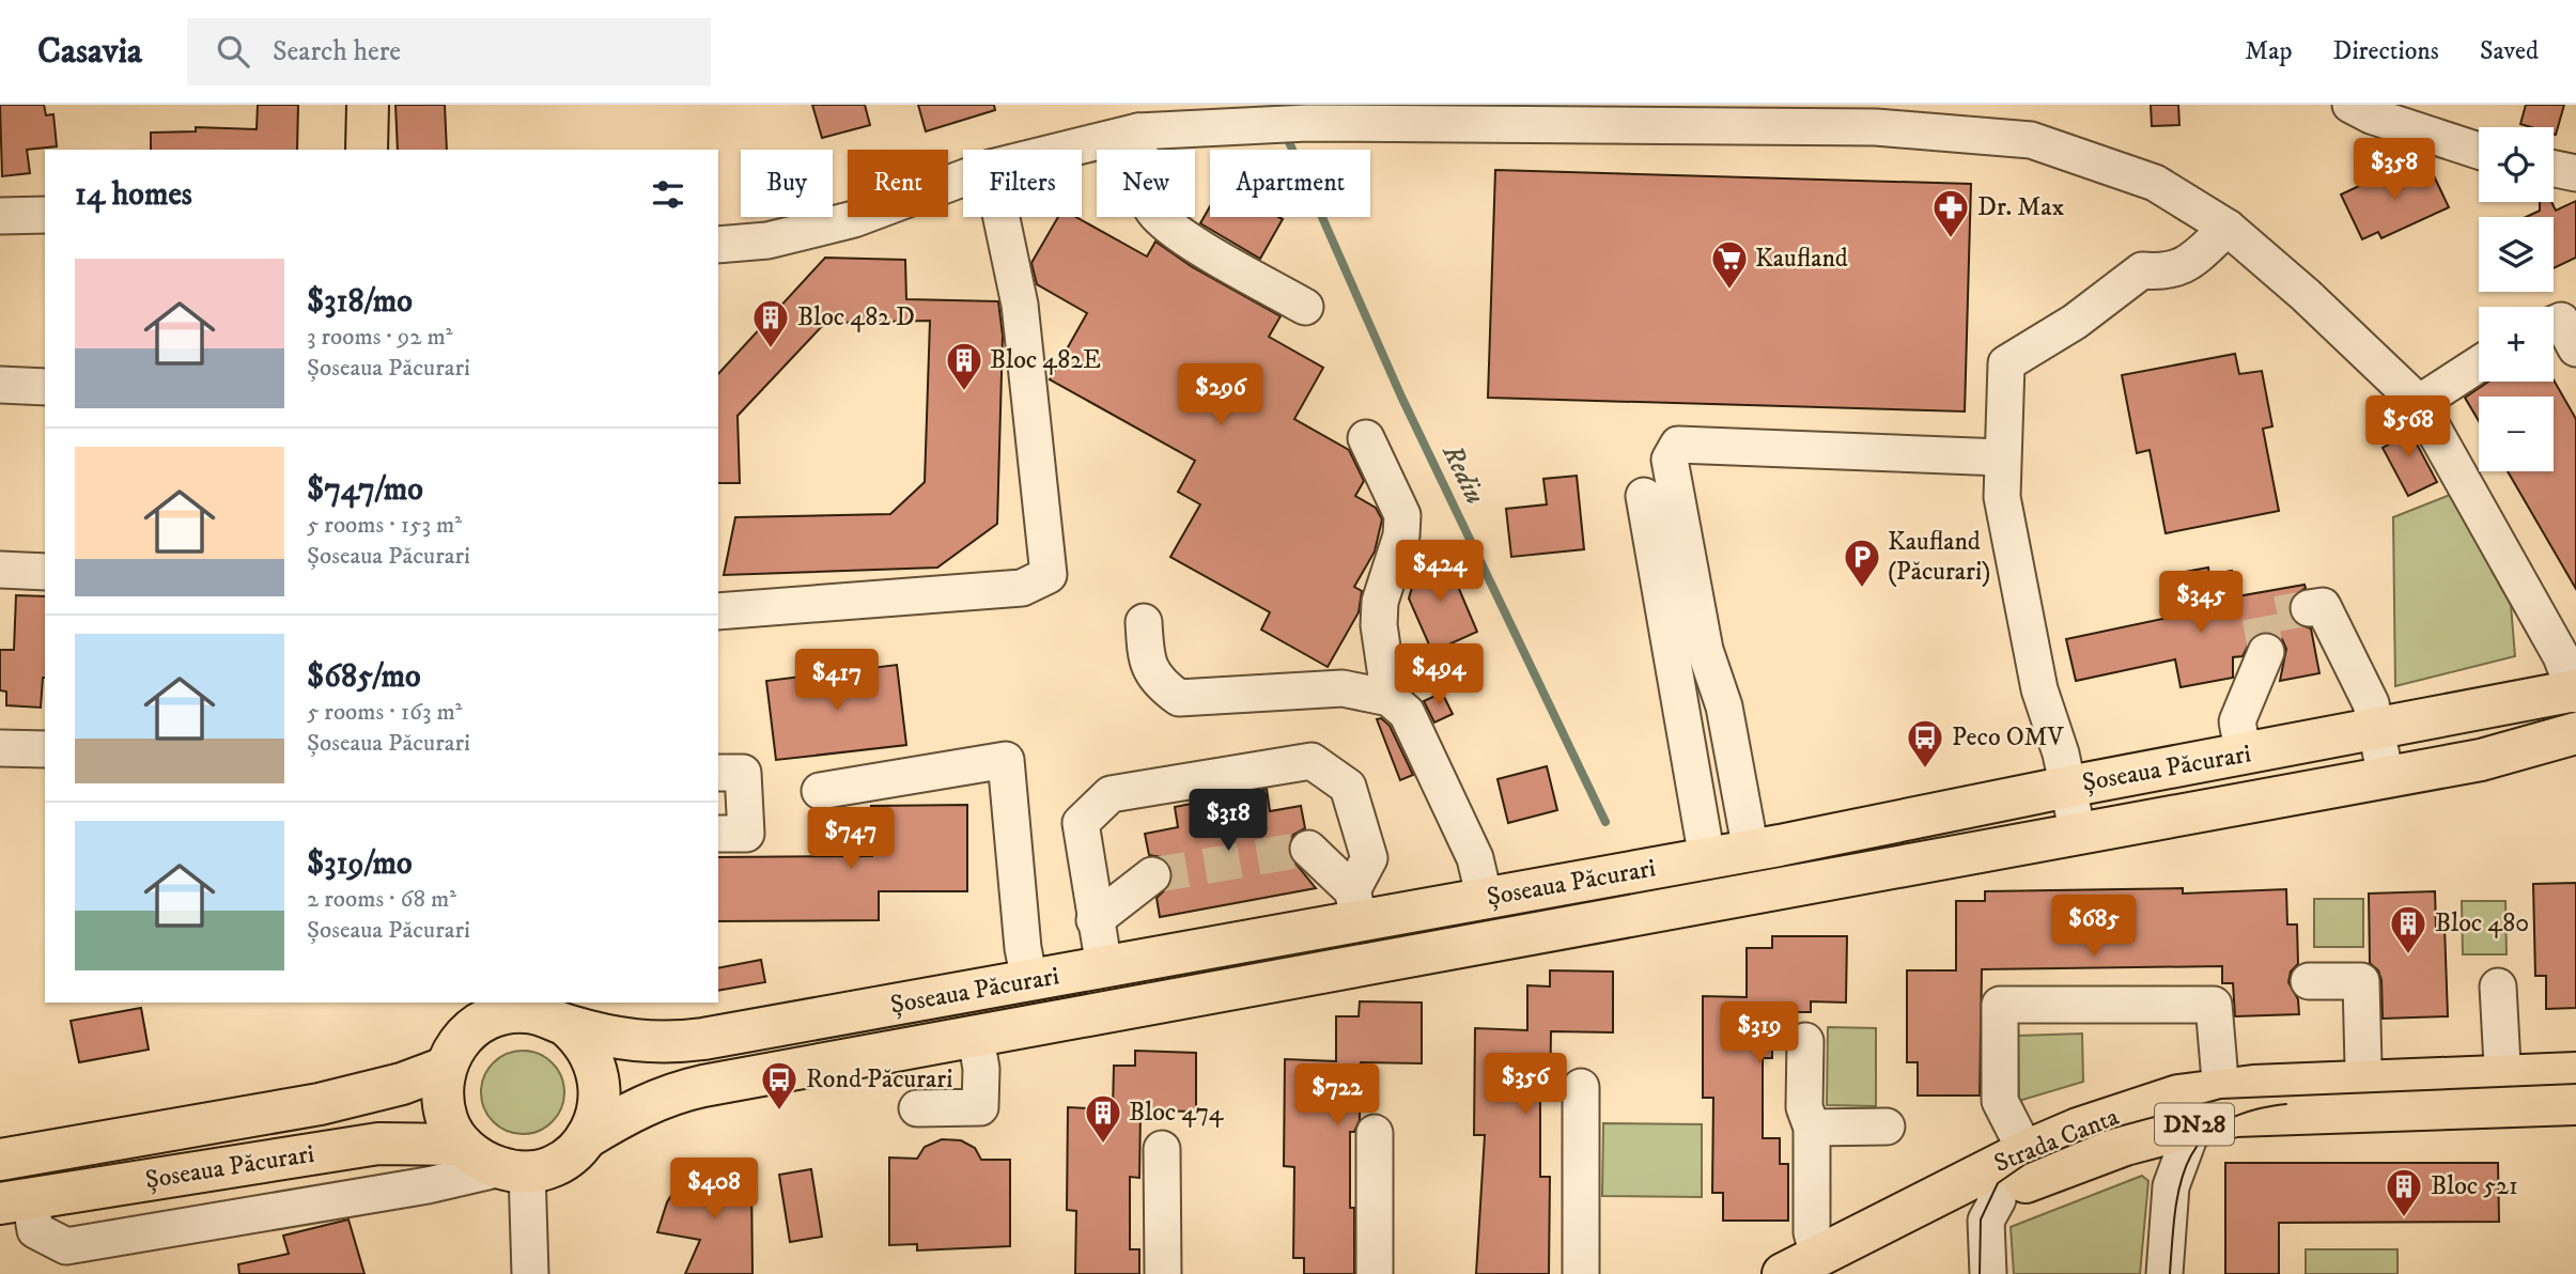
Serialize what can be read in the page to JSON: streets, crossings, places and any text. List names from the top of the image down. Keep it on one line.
{"streets":{"main road":["Șoseaua Păcurari","DN28","Strada Canta"]},"water":["Rediu"],"places":{"pharmacy":["Dr. Max"],"supermarket":["Kaufland"],"building":["Bloc 482 D","Bloc 482E","Bloc 480","Bloc 474","Bloc 521"],"parking":["Kaufland (Păcurari)"],"bus stop":["Peco OMV","Rond Păcurari"]},"page":{"header":"Casavia","search":"Search here","nav":["Map","Directions","Saved"],"map_buttons":["+","−"],"price":["$358","$296","$568","$424","$345","$494","$417","$318","$747","$685","$319","$356","$722","$408"],"chip":["Buy","Rent","Filters","New","Apartment"],"heading":"14 homes","list":[{"name":"$318/mo","note":"3 rooms · 92 m² · Șoseaua Păcurari"},{"name":"$747/mo","note":"5 rooms · 153 m² · Șoseaua Păcurari"},{"name":"$685/mo","note":"5 rooms · 163 m² · Șoseaua Păcurari"},{"name":"$319/mo","note":"2 rooms · 68 m² · Șoseaua Păcurari"}]}}
